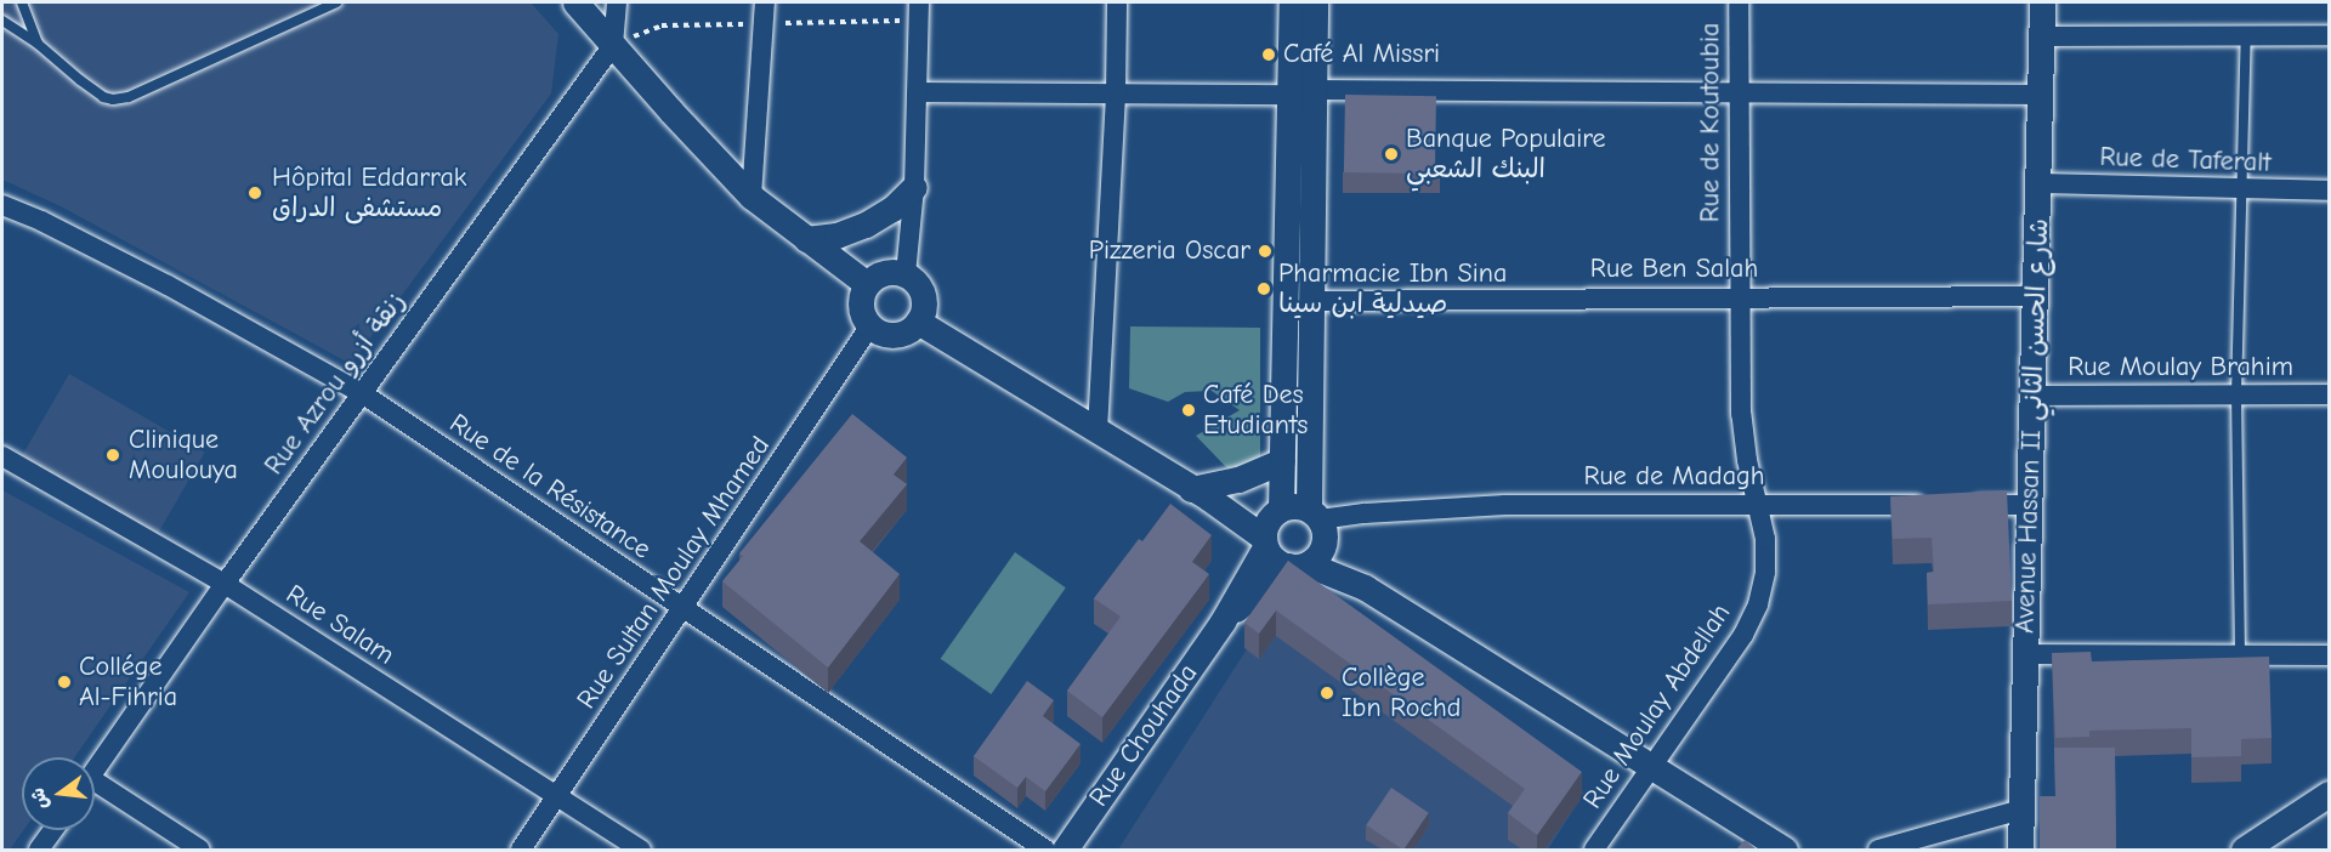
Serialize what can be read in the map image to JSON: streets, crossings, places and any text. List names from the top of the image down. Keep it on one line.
{"streets":{"street":["Rue de Koutoubia","Rue de Taferalt","Rue Ben Salah","Rue Moulay Brahim","Rue Azrou زنقة أزرو","Avenue Hassan II شارع الحسن الثاني","Rue de Madagh","Rue de la Résistance","Rue Sultan Moulay Mhamed","Rue Salam","Rue Moulay Abdellah","Rue Chouhada"]},"crossings":[["Rue de Koutoubia","Rue Ben Salah"],["Rue de Koutoubia","Rue de Madagh"],["Rue de Koutoubia","Rue Moulay Abdellah"],["Rue de Taferalt","Avenue Hassan II شارع الحسن الثاني"],["Rue Ben Salah","Avenue Hassan II شارع الحسن الثاني"],["Rue Moulay Brahim","Avenue Hassan II شارع الحسن الثاني"],["Rue Azrou زنقة أزرو","Rue de la Résistance"],["Rue Azrou زنقة أزرو","Rue Salam"],["Rue de Madagh","Rue Moulay Abdellah"],["Rue de Madagh","Rue Chouhada"],["Rue de la Résistance","Rue Sultan Moulay Mhamed"],["Rue Sultan Moulay Mhamed","Rue Salam"]],"places":["Café Al Missri","Banque Populaire البنك الشعبي","Hôpital Eddarrak مستشفى الدراق","Pizzeria Oscar","Pharmacie Ibn Sina صيدلية ابن سينا","Café Des Etudiants","Clinique Moulouya","Collége Al-Fihria","Collège Ibn Rochd"],"north":"left"}
